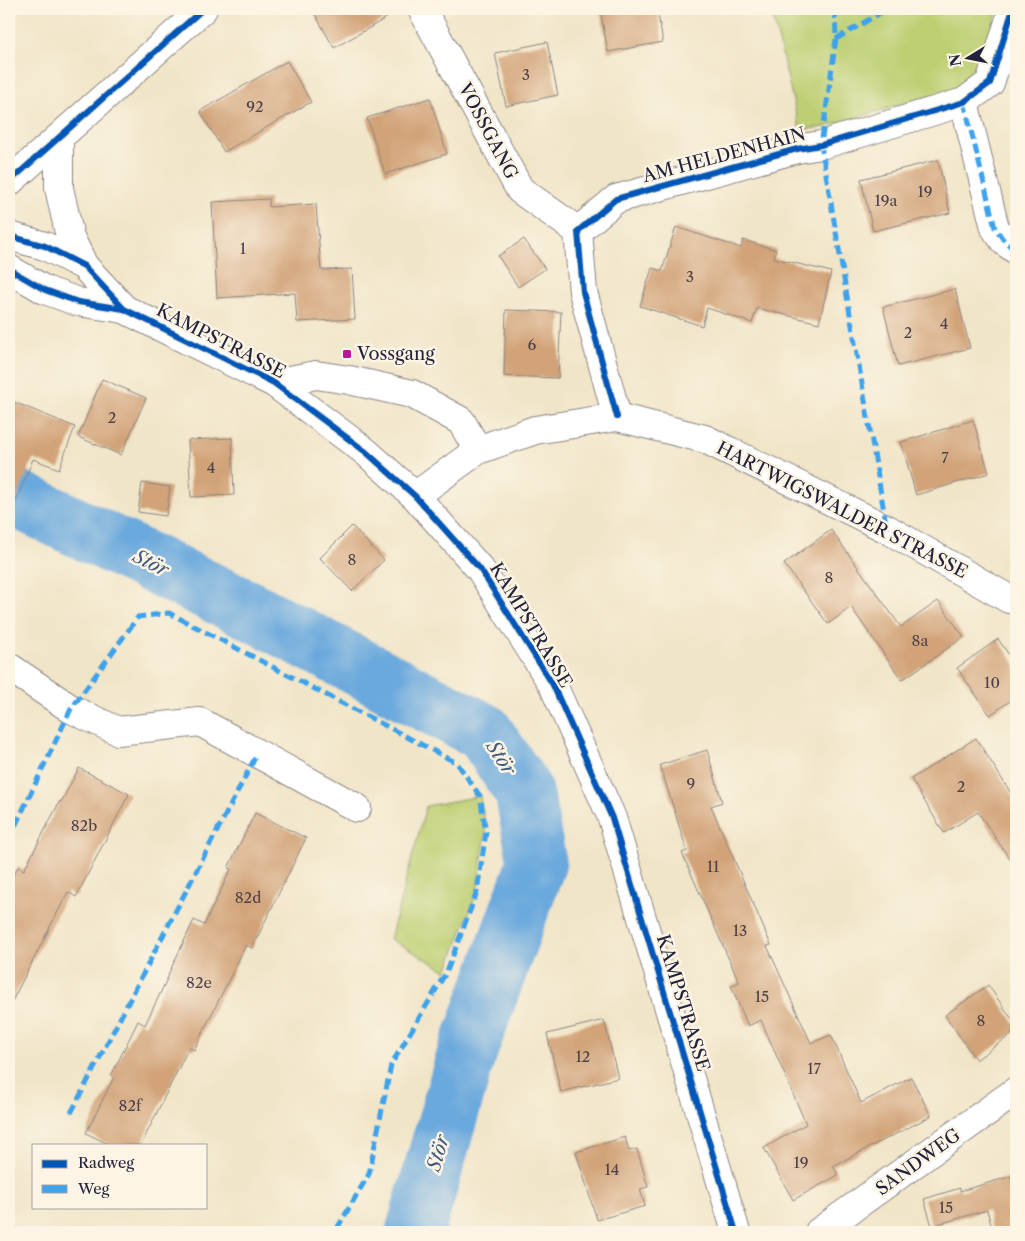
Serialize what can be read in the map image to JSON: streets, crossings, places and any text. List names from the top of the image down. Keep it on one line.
{"streets":{"street":["VOSSGANG","AM HELDENHAIN","KAMPSTRASSE","HARTWIGSWALDER STRASSE","SANDWEG"]},"crossings":[["VOSSGANG","AM HELDENHAIN"],["KAMPSTRASSE","HARTWIGSWALDER STRASSE"]],"water":["Stör"],"places":{"transit":["Vossgang"]},"house_numbers":["3","92","19","19a","1","3","4","2","6","2","7","4","8","8","8a","10","9","2","82b","11","82d","13","82e","15","8","12","17","82f","19","14","15"],"legend":["Radweg","Weg"],"north":"left"}
